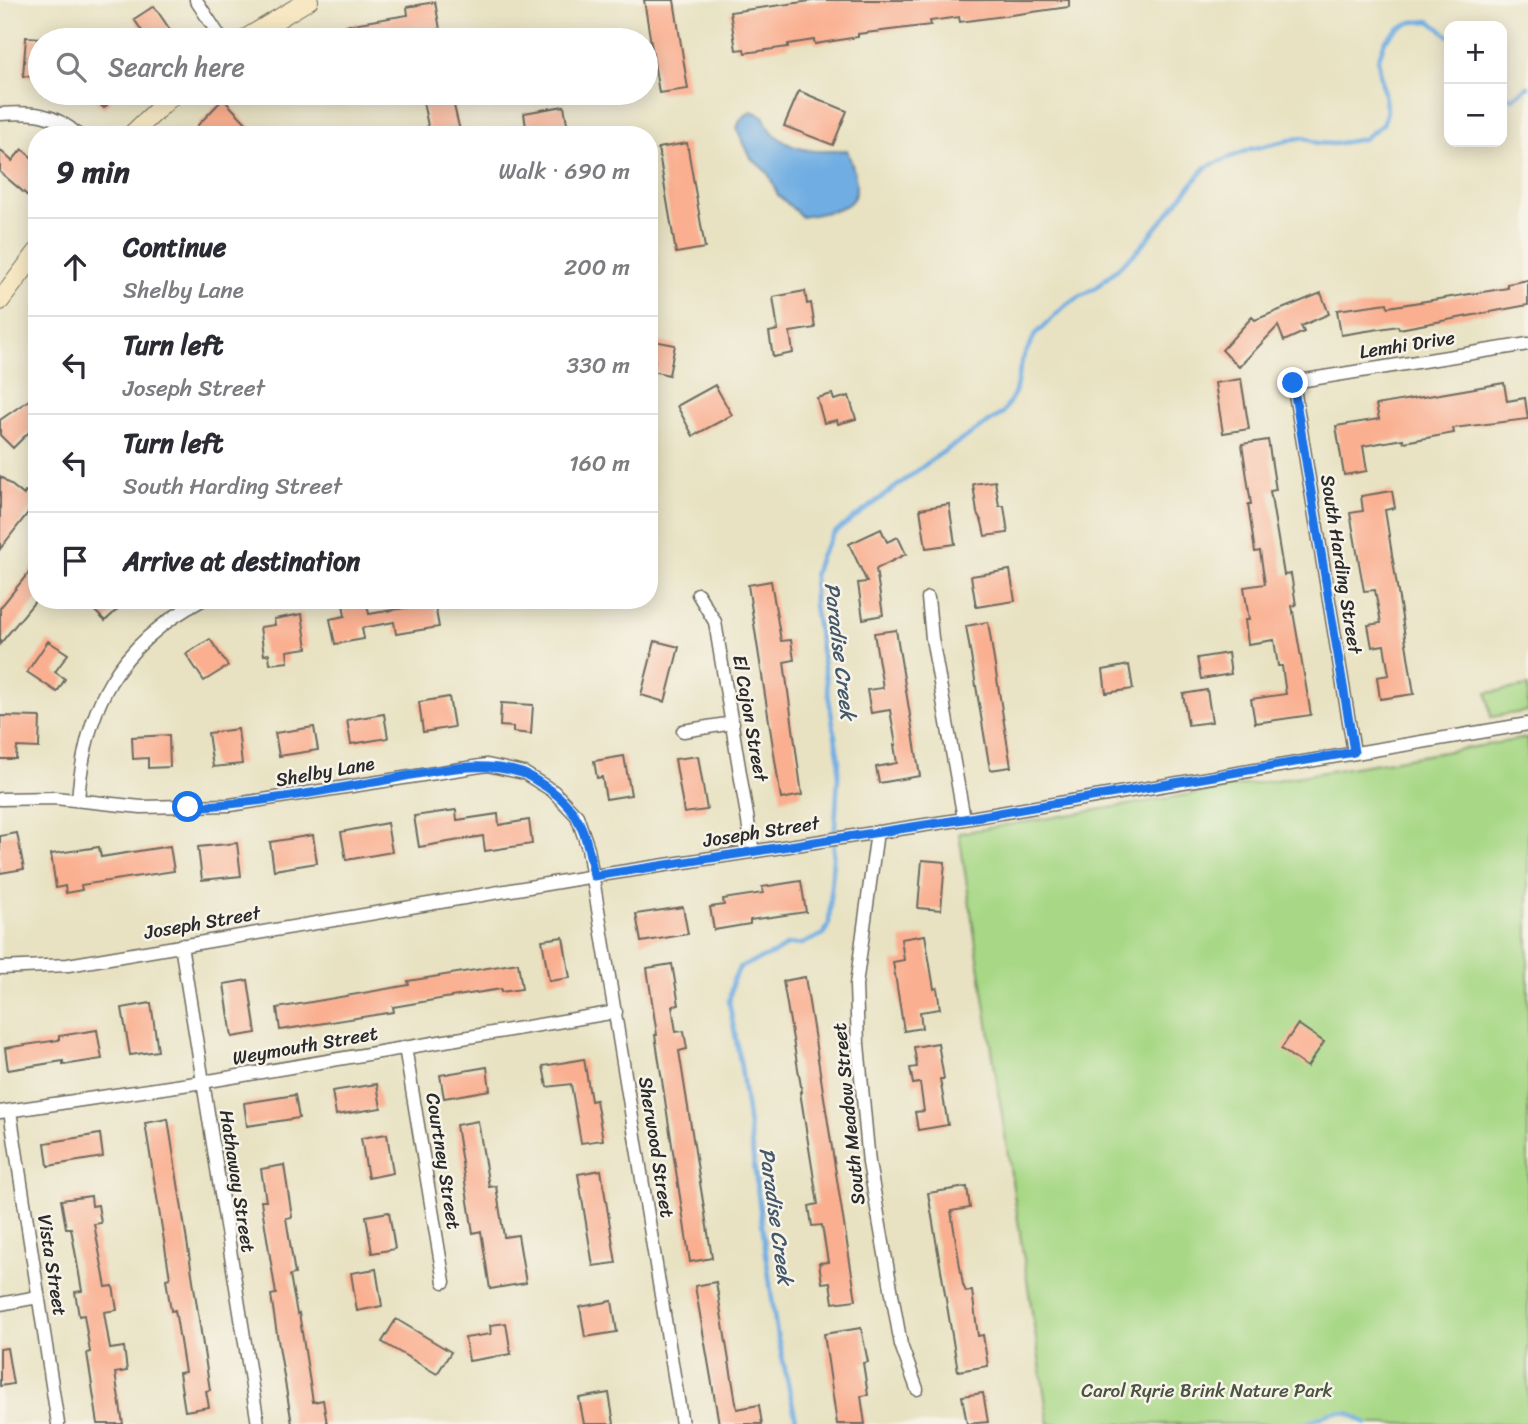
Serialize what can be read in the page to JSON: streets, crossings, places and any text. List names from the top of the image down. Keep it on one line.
{"streets":{"street":["Lemhi Drive","South Harding Street","El Cajon Street","Shelby Lane","Joseph Street","Weymouth Street","South Meadow Street","Sherwood Street","Courtney Street","Hathaway Street","Vista Street"]},"crossings":[["Lemhi Drive","South Harding Street"],["South Harding Street","Joseph Street"],["El Cajon Street","Joseph Street"],["Shelby Lane","Joseph Street"],["Shelby Lane","Sherwood Street"],["Joseph Street","South Meadow Street"],["Joseph Street","Sherwood Street"],["Joseph Street","Hathaway Street"],["Weymouth Street","Sherwood Street"],["Weymouth Street","Courtney Street"],["Weymouth Street","Hathaway Street"],["Weymouth Street","Vista Street"]],"water":["Paradise Creek"],"parks":["Carol Ryrie Brink Nature Park"],"page":{"map_buttons":["+","−"],"search":"Search here","heading":["9 min","Walk · 690 m"],"list":[["Continue","Shelby Lane","200 m"],["Turn left","Joseph Street","330 m"],["Turn left","South Harding Street","160 m"],"Arrive at destination"]}}
